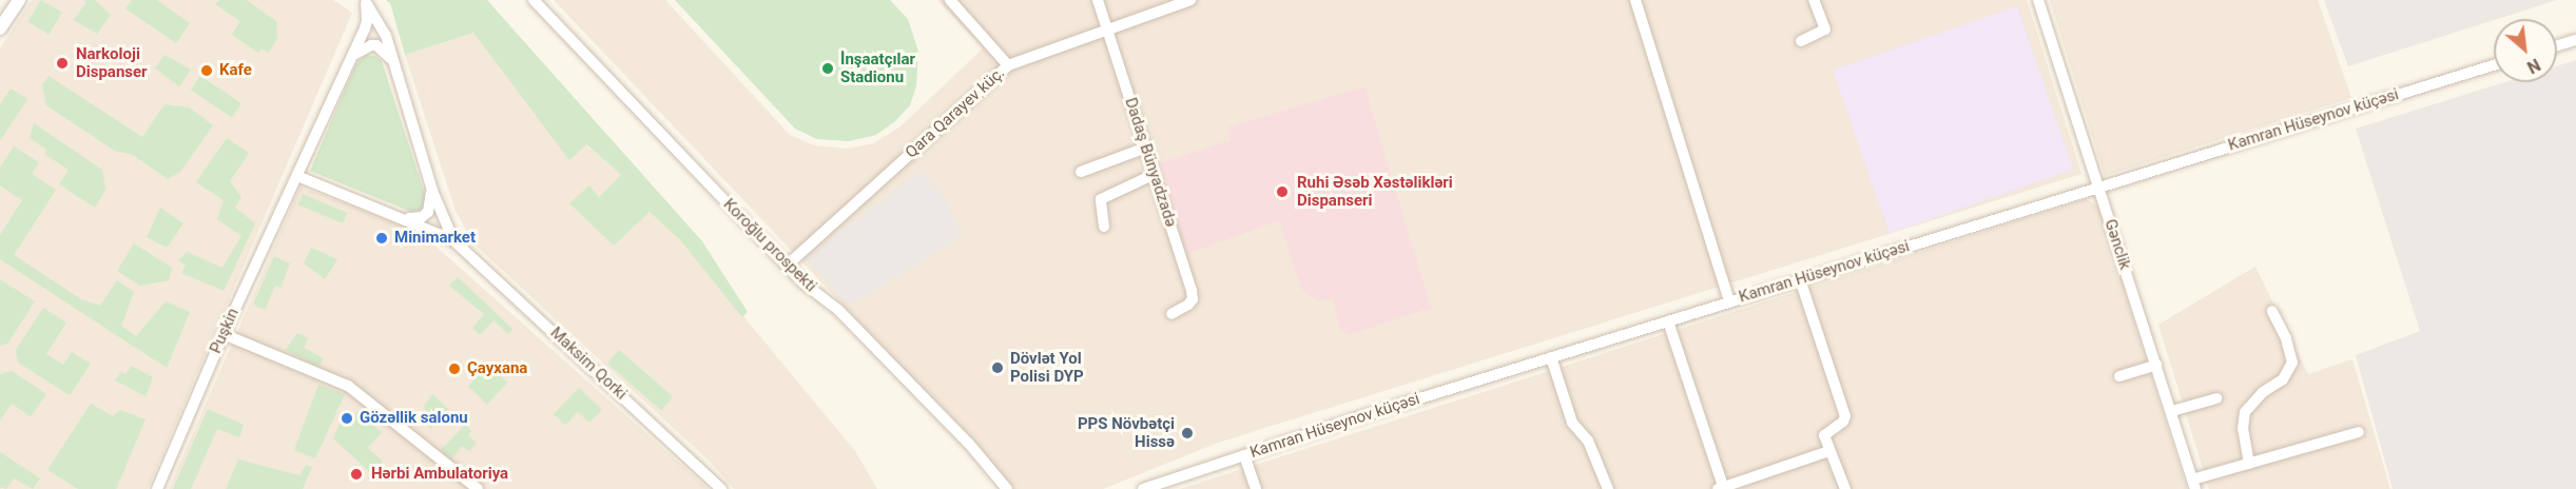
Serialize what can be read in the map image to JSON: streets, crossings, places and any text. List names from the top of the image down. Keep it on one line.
{"streets":{"street":["Qara Qarayev küç.","Kamran Hüseynov küçəsi","Dadaş Bünyadzadə","Gənclik","Koroğlu prospekti","Puşkin","Maksim Qorki"]},"crossings":[["Qara Qarayev küç.","Dadaş Bünyadzadə"],["Qara Qarayev küç.","Koroğlu prospekti"],["Kamran Hüseynov küçəsi","Gənclik"]],"places":["Narkoloji Dispanser","İnşaatçılar Stadionu","Kafe","Ruhi Əsəb Xəstəlikləri Dispanseri","Minimarket","Dövlət Yol Polisi DYP","Çayxana","Gözəllik salonu","PPS Növbətçi Hissə","Hərbi Ambulatoriya"],"north":"bottom right"}
